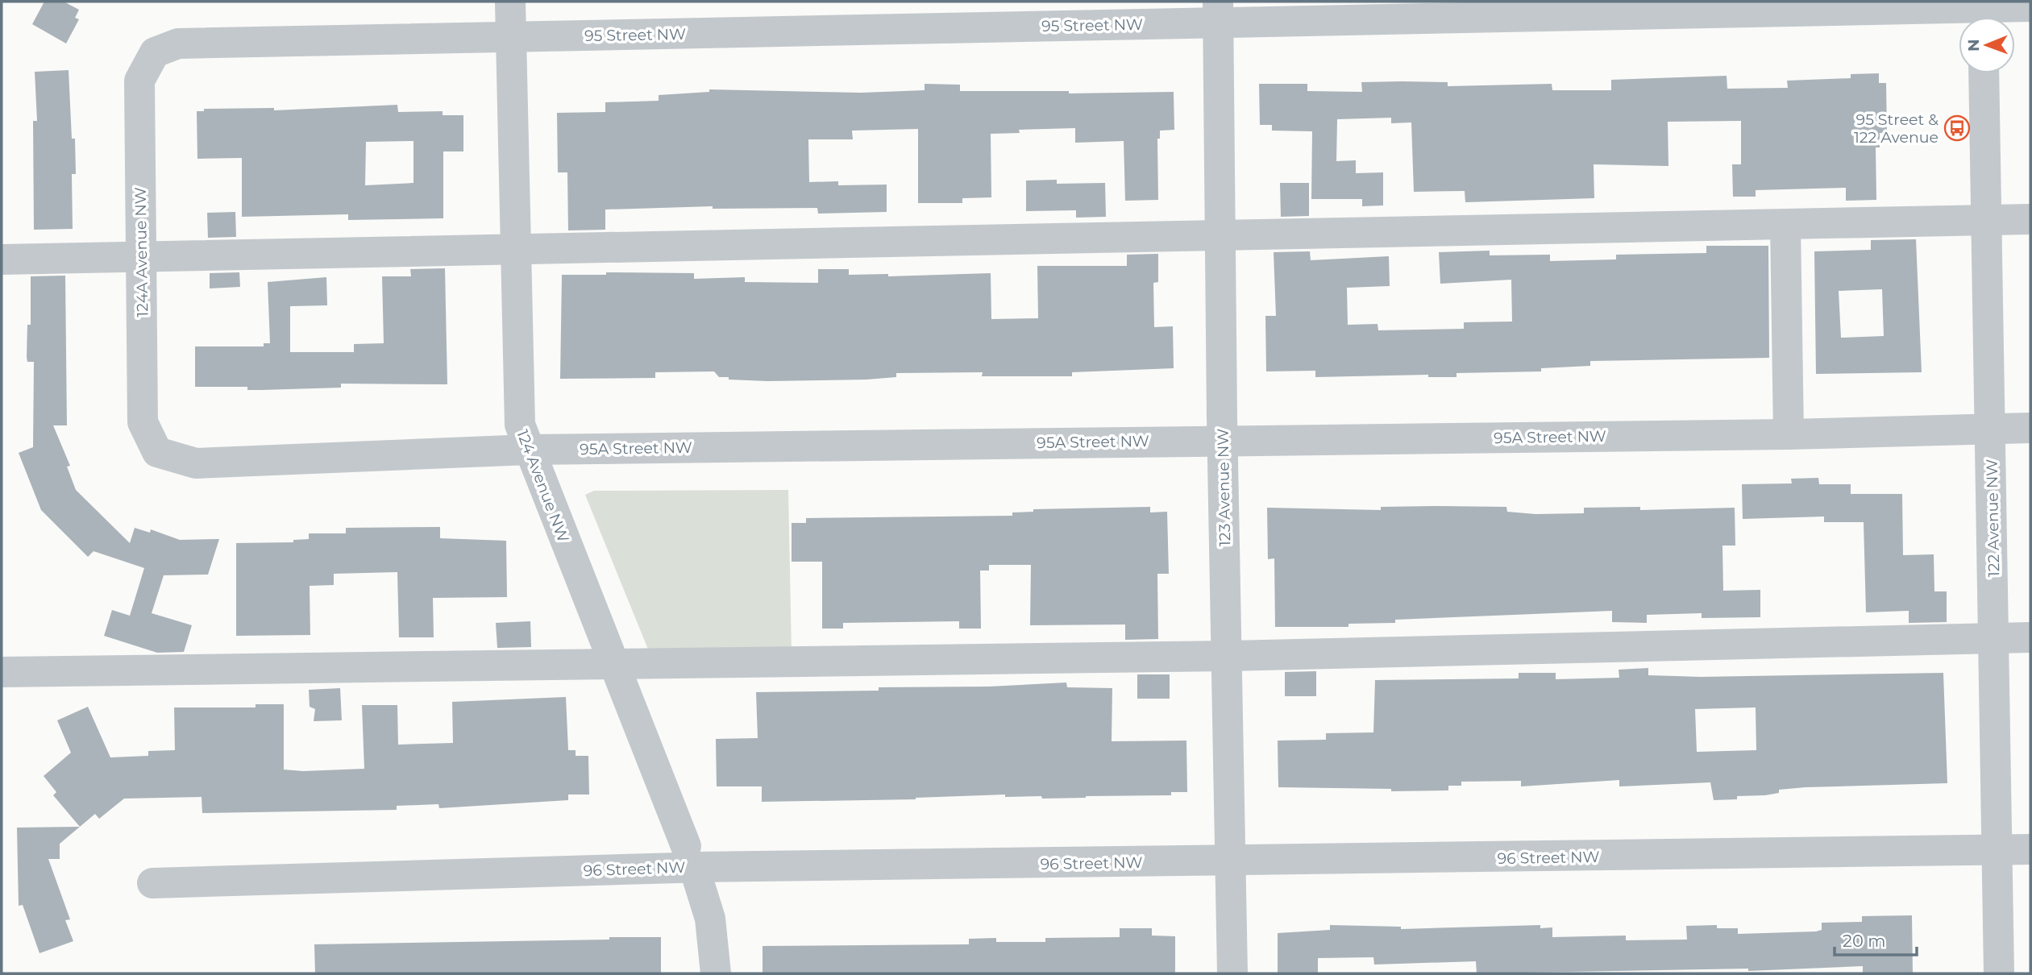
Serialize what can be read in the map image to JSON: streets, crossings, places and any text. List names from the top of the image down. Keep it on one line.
{"streets":{"street":["95 Street NW","124A Avenue NW","95A Street NW","124 Avenue NW","123 Avenue NW","122 Avenue NW","96 Street NW"]},"crossings":[["95 Street NW","124A Avenue NW"],["95 Street NW","124 Avenue NW"],["95 Street NW","123 Avenue NW"],["124A Avenue NW","95A Street NW"],["95A Street NW","124 Avenue NW"],["95A Street NW","123 Avenue NW"],["95A Street NW","122 Avenue NW"],["124 Avenue NW","96 Street NW"],["123 Avenue NW","96 Street NW"],["122 Avenue NW","96 Street NW"]],"places":{"bus stop":["95 Street & 122 Avenue"]},"scale_bar":"20 m","north":"left"}
